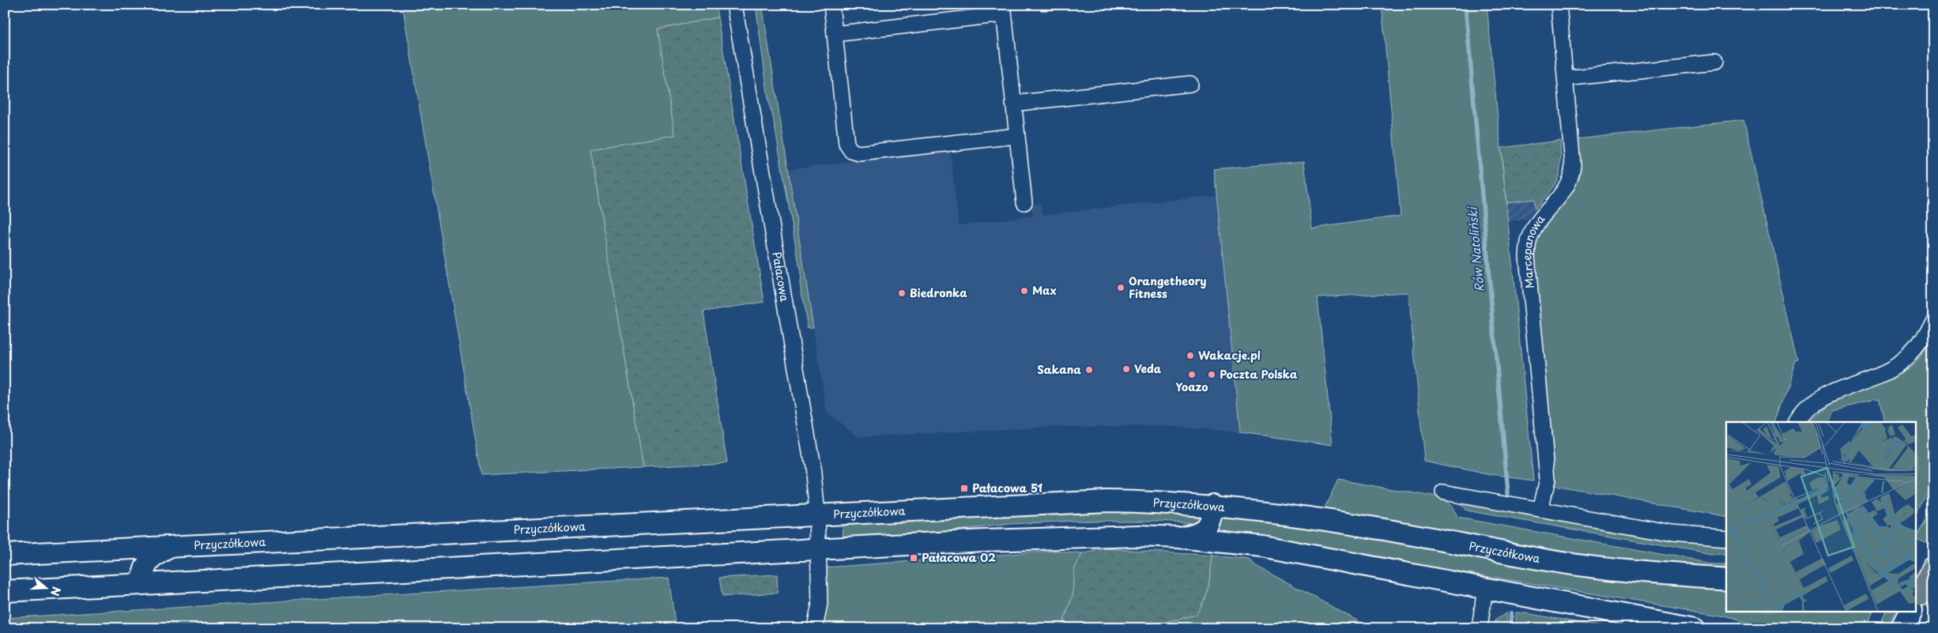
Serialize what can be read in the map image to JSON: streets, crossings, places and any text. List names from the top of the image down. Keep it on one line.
{"streets":{"main road":["Przyczółkowa"],"street":["Marcepanowa","Pałacowa"]},"crossings":[["Pałacowa","Przyczółkowa"]],"water":["Rów Natoliński"],"places":{"other":["Orangetheory Fitness","Max","Biedronka","Wakacje.pl","Veda","Sakana","Yoazo","Poczta Polska"],"transit":["Pałacowa 51","Pałacowa 02"]},"north":"right"}
